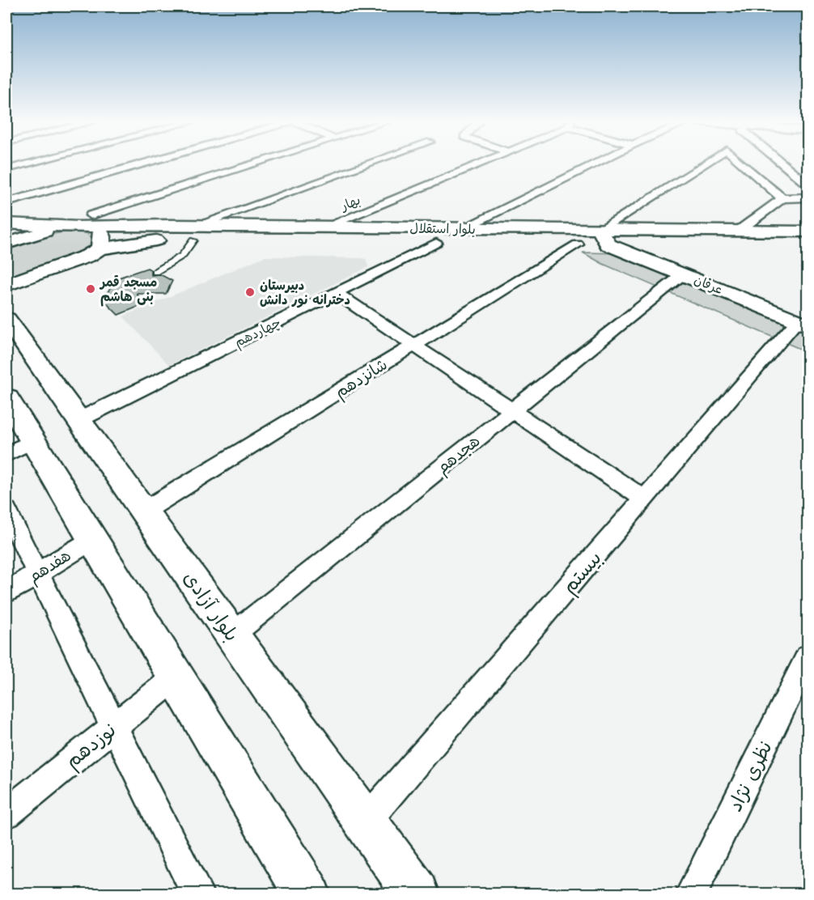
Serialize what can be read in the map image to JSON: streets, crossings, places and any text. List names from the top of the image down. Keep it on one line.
{"streets":{"main road":["بلوار استقلال","عرفان","بلوار آزادی"],"street":["بهار","چهاردهم","شانزدهم","هجدهم","هفدهم","بیستم","نوزدهم","نظری نژاد"]},"crossings":[["بهار","بلوار استقلال"],["بلوار استقلال","عرفان"],["بلوار استقلال","چهاردهم"],["بلوار استقلال","شانزدهم"],["عرفان","هجدهم"],["عرفان","بیستم"],["چهاردهم","بلوار آزادی"],["شانزدهم","بلوار آزادی"],["هجدهم","بلوار آزادی"],["بیستم","بلوار آزادی"]],"places":["مسجد قمر بنی هاشم","دبیرستان دخترانه نور دانش"]}
